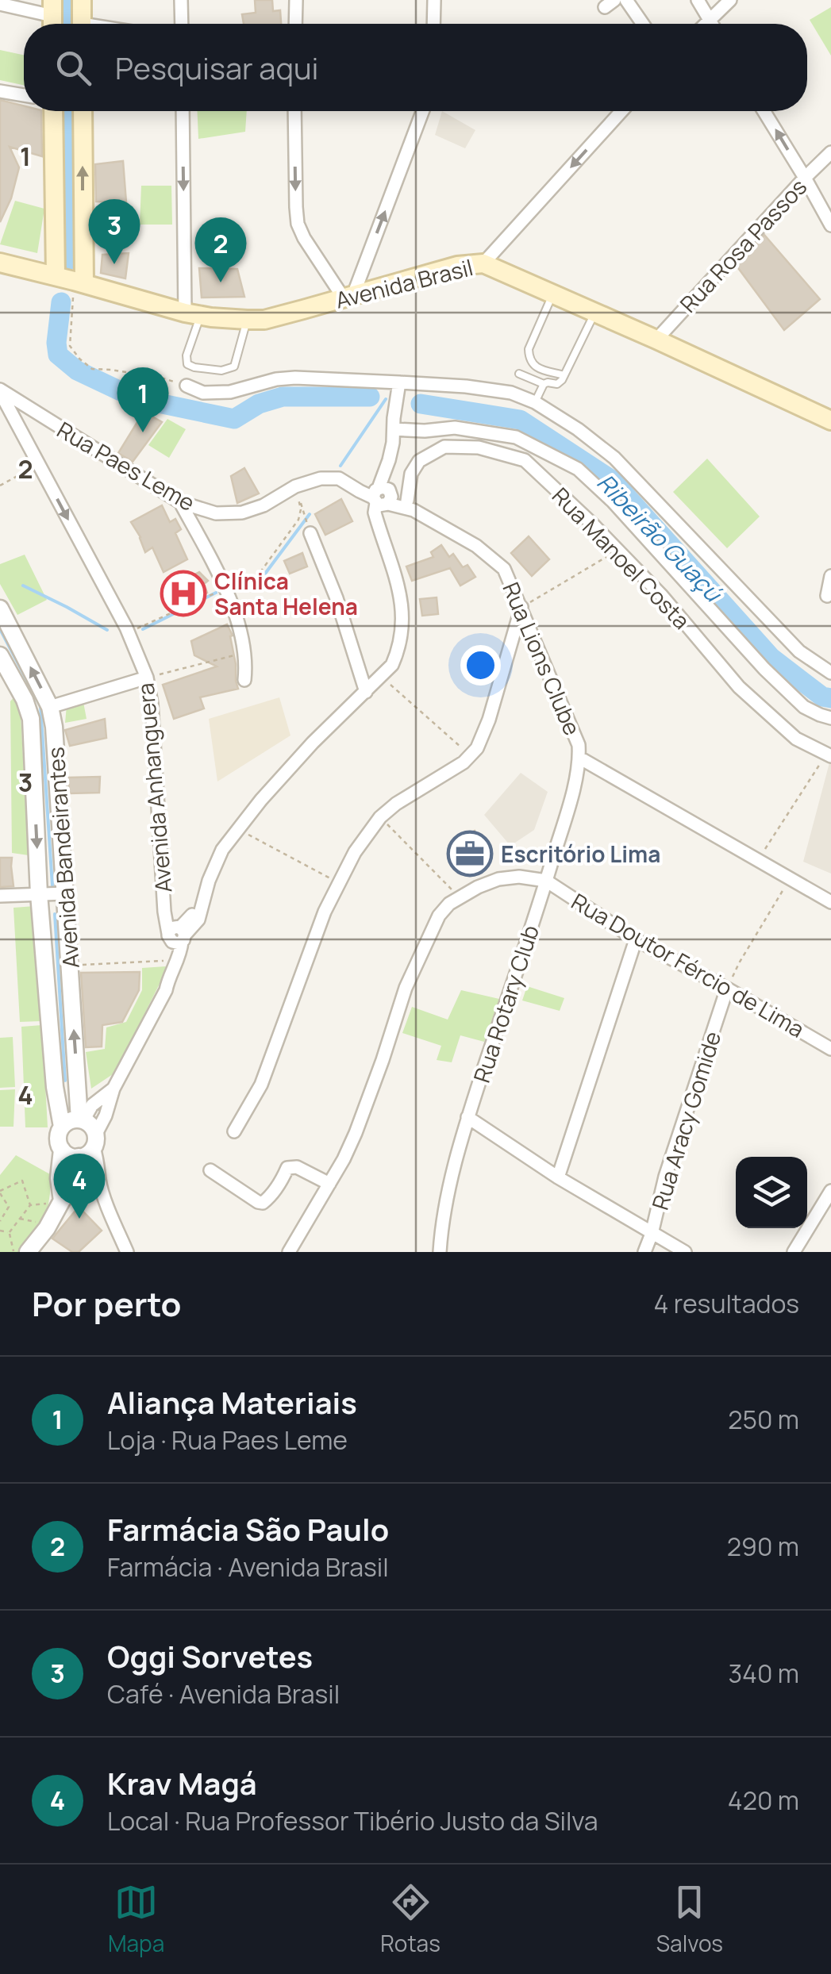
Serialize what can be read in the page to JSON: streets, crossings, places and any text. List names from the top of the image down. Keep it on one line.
{"streets":{"main road":["Avenida Brasil"],"street":["Rua Rosa Passos","Rua Paes Leme","Rua Manoel Costa","Rua Lions Clube","Avenida Anhanguera","Avenida Bandeirantes","Rua Doutor Fércio de Lima","Rua Rotary Club","Rua Aracy Gomide"]},"crossings":[["Rua Rosa Passos","Avenida Brasil"],["Rua Paes Leme","Rua Lions Clube"],["Rua Paes Leme","Avenida Anhanguera"],["Rua Manoel Costa","Rua Lions Clube"],["Rua Lions Clube","Rua Rotary Club"],["Rua Doutor Fércio de Lima","Rua Rotary Club"],["Rua Doutor Fércio de Lima","Rua Aracy Gomide"]],"water":["Ribeirão Guaçú"],"places":{"hospital":["Clínica Santa Helena"],"office":["Escritório Lima"]},"page":{"search":"Pesquisar aqui","pins":["3","2","1","4"],"heading":["Por perto","4 resultados"],"list":[{"mark":"1","name":"Aliança Materiais","note":"Loja · Rua Paes Leme","value":"250 m"},{"mark":"2","name":"Farmácia São Paulo","note":"Farmácia · Avenida Brasil","value":"290 m"},{"mark":"3","name":"Oggi Sorvetes","note":"Café · Avenida Brasil","value":"340 m"},{"mark":"4","name":"Krav Magá","note":"Local · Rua Professor Tibério Justo da Silva","value":"420 m"}],"nav":["Mapa","Rotas","Salvos"]},"grid":{"rows":["1","2","3","4"]}}
